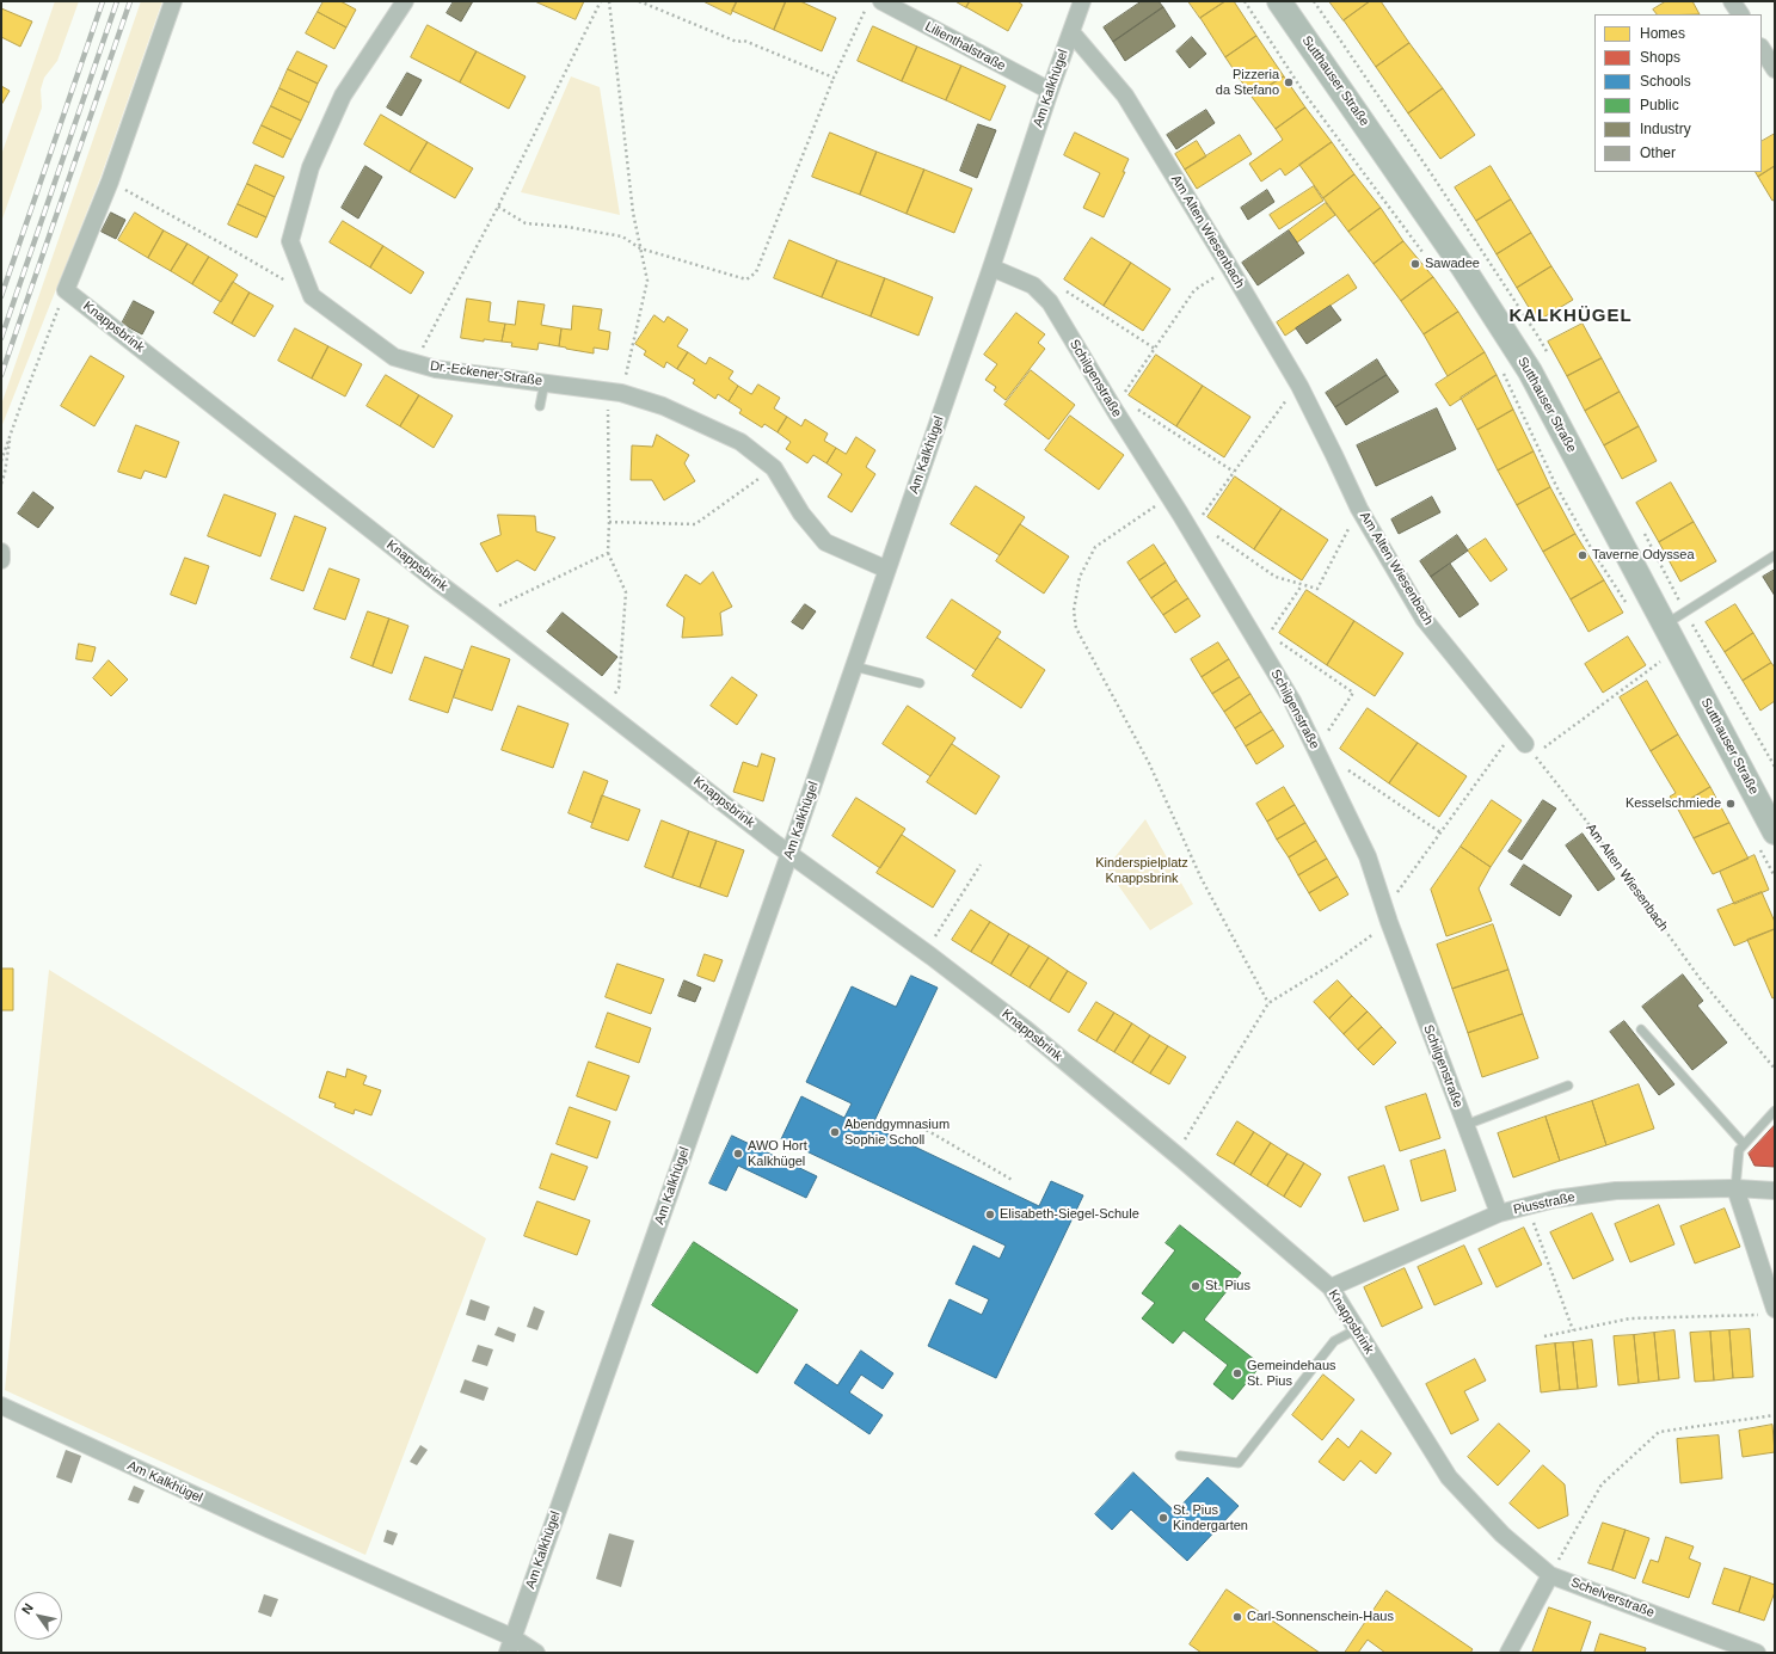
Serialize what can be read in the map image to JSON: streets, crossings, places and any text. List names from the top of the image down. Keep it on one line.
{"streets":{"street":["Lilienthalstraße","Sutthauser Straße","Am Kalkhügel","Am Alten Wiesenbach","Knappsbrink","Dr.-Eckener-Straße","Schilgenstraße","Piusstraße","Schelverstraße"]},"crossings":[["Lilienthalstraße","Am Kalkhügel"],["Am Kalkhügel","Am Alten Wiesenbach"],["Am Kalkhügel","Knappsbrink"],["Am Kalkhügel","Dr.-Eckener-Straße"],["Am Kalkhügel","Schilgenstraße"],["Knappsbrink","Piusstraße"],["Knappsbrink","Schelverstraße"],["Schilgenstraße","Piusstraße"]],"districts":["KALKHÜGEL"],"parks":["Kinderspielplatz Knappsbrink"],"places":["Pizzeria da Stefano","Sawadee","Taverne Odyssea","Kesselschmiede","Abendgymnasium Sophie Scholl","AWO Hort Kalkhügel","Elisabeth-Siegel-Schule","St. Pius","Gemeindehaus St. Pius","St. Pius Kindergarten","Carl-Sonnenschein-Haus"],"legend":["Homes","Shops","Schools","Public","Industry","Other"],"north":"top left"}
